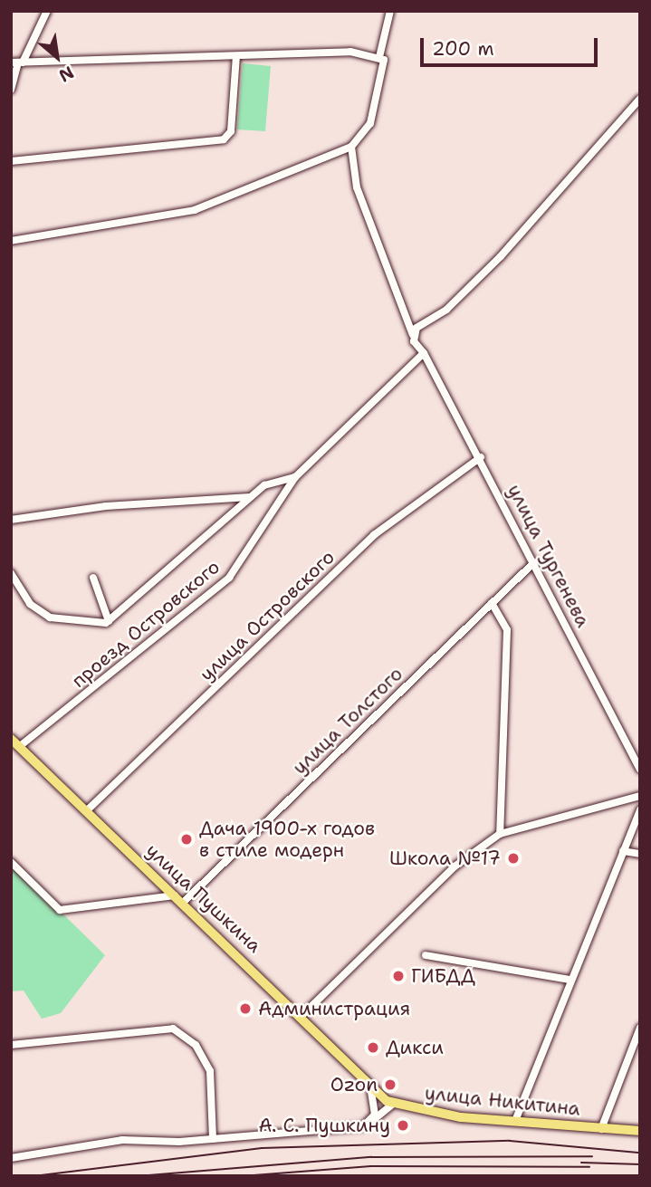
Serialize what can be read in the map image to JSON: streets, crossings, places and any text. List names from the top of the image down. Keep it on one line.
{"streets":{"main road":["улица Пушкина","улица Никитина"],"street":["улица Тургенева","улица Островского","проезд Островского","улица Толстого"]},"crossings":[["улица Тургенева","улица Островского"],["улица Тургенева","проезд Островского"],["улица Тургенева","улица Толстого"],["улица Островского","улица Пушкина"],["проезд Островского","улица Пушкина"],["улица Толстого","улица Пушкина"]],"places":["Дача 1900-х годов в стиле модерн","Школа №17","ГИБДД","Администрация","Дикси","Ozon","А. С. Пушкину"],"scale_bar":"200 m","north":"bottom right"}
